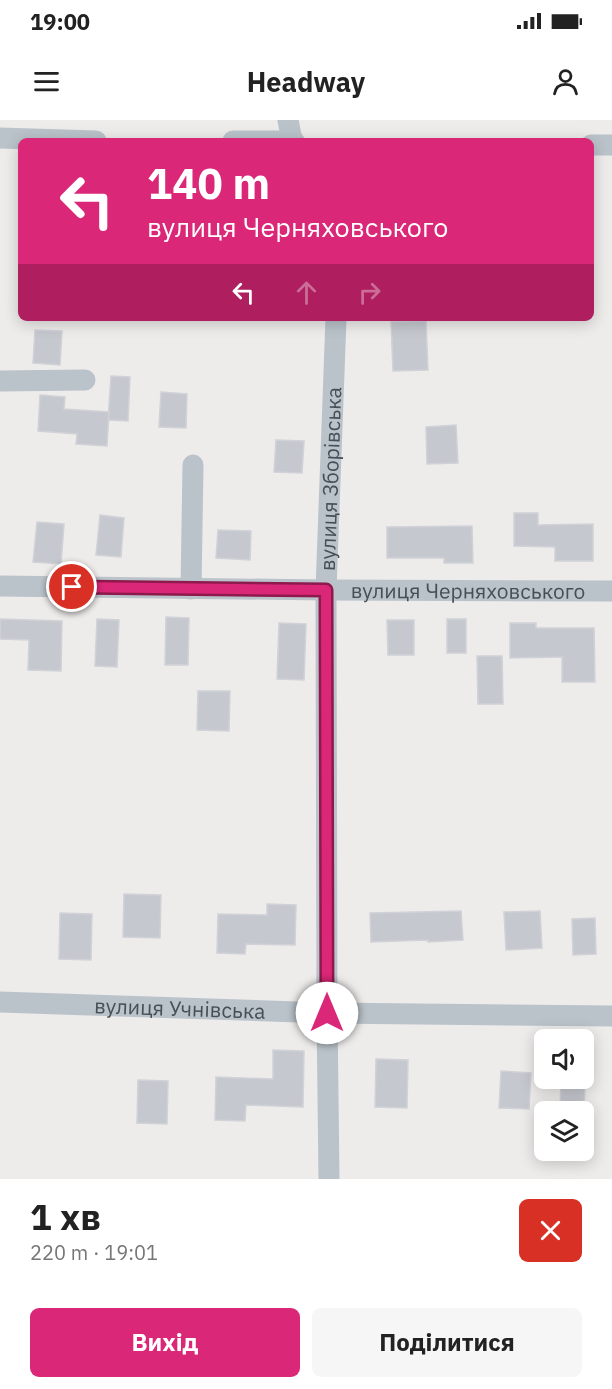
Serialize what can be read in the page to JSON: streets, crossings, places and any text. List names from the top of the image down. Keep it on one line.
{"streets":{"street":["вулиця Зборівська","вулиця Черняховського","вулиця Учнівська"]},"crossings":[["вулиця Зборівська","вулиця Черняховського"],["вулиця Зборівська","вулиця Учнівська"]],"page":{"status":"19:00","header":"Headway","turn":["140 m","вулиця Черняховського"],"heading":["1 хв","220 m · 19:01"],"buttons":["Вихід","Поділитися"]}}
